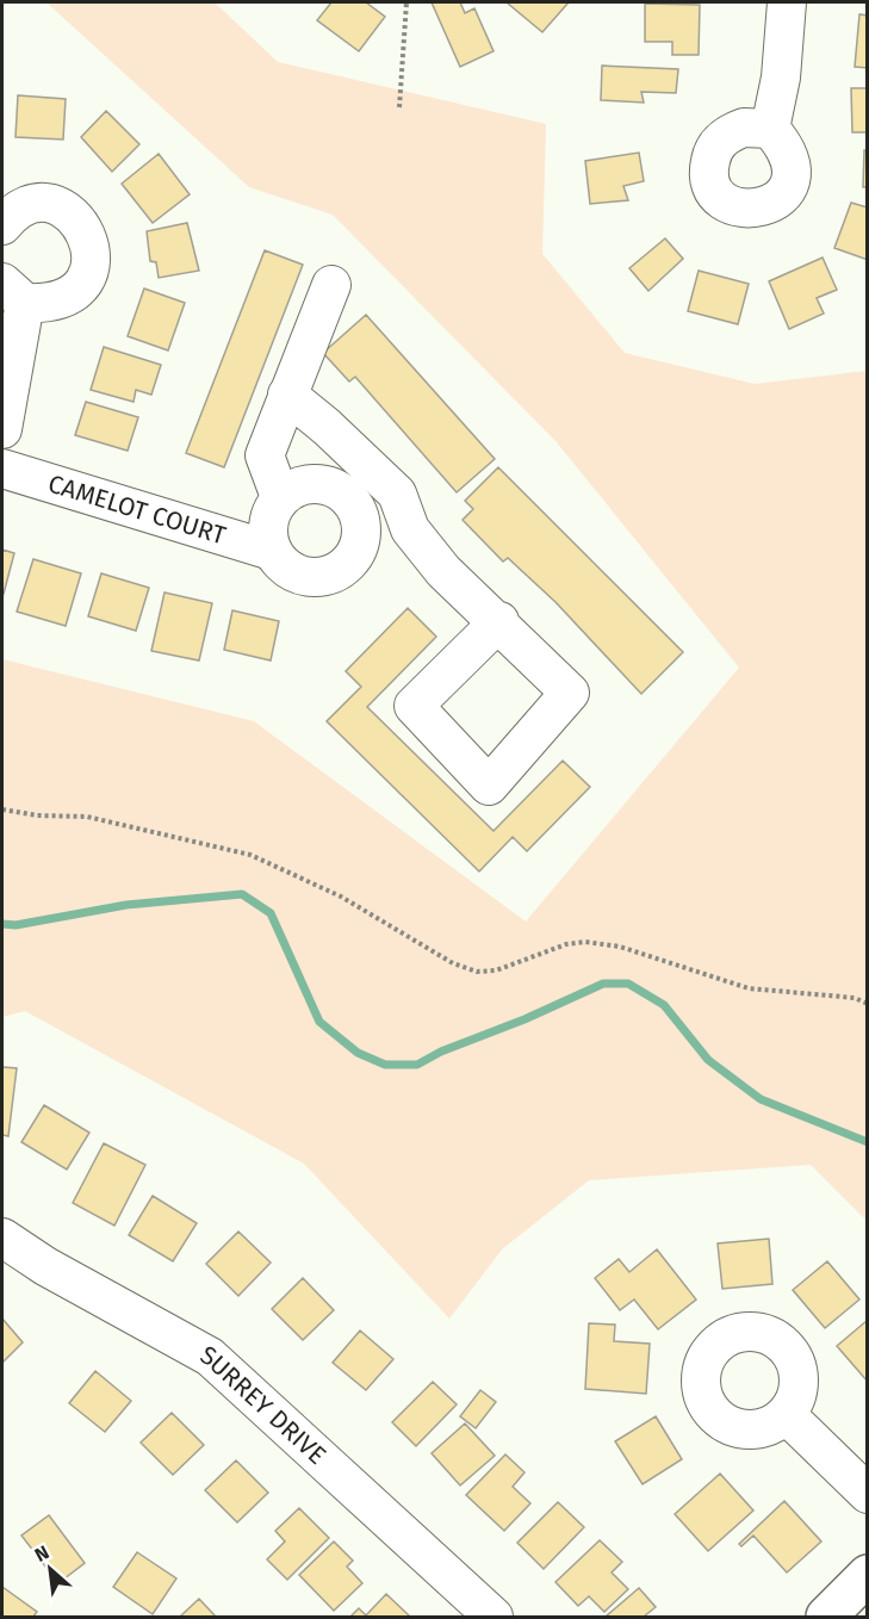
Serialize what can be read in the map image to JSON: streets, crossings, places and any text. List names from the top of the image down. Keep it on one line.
{"streets":{"street":["CAMELOT COURT","SURREY DRIVE"]},"north":"top left"}
